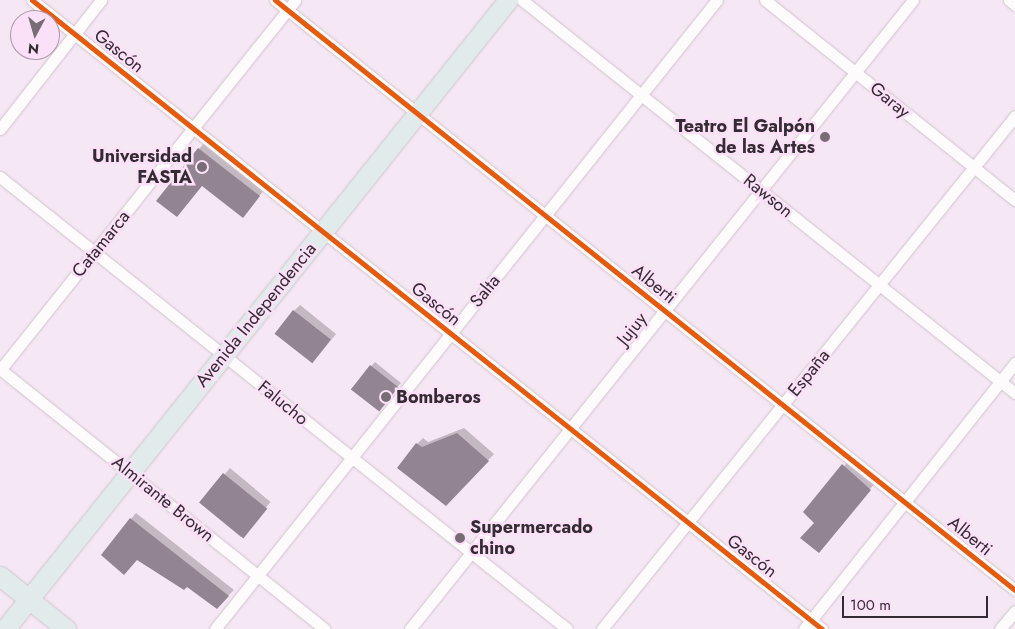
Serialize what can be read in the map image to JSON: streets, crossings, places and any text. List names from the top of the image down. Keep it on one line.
{"streets":{"main road":["Avenida Independencia"],"street":["Gascón","Garay","Rawson","Catamarca","Alberti","Salta","Jujuy","España","Falucho","Almirante Brown"]},"crossings":[["Gascón","Catamarca"],["Gascón","Salta"],["Gascón","Avenida Independencia"],["Gascón","Jujuy"],["Gascón","España"],["Garay","Jujuy"],["Garay","España"],["Rawson","Salta"],["Rawson","Jujuy"],["Rawson","España"],["Catamarca","Alberti"],["Catamarca","Falucho"],["Catamarca","Almirante Brown"],["Alberti","Salta"],["Alberti","Avenida Independencia"],["Alberti","Jujuy"],["Alberti","España"],["Salta","Falucho"],["Salta","Almirante Brown"],["Avenida Independencia","Falucho"],["Avenida Independencia","Almirante Brown"],["Jujuy","Falucho"]],"places":["Teatro El Galpón de las Artes","Universidad FASTA","Bomberos","Supermercado chino"],"scale_bar":"100 m","north":"bottom"}
